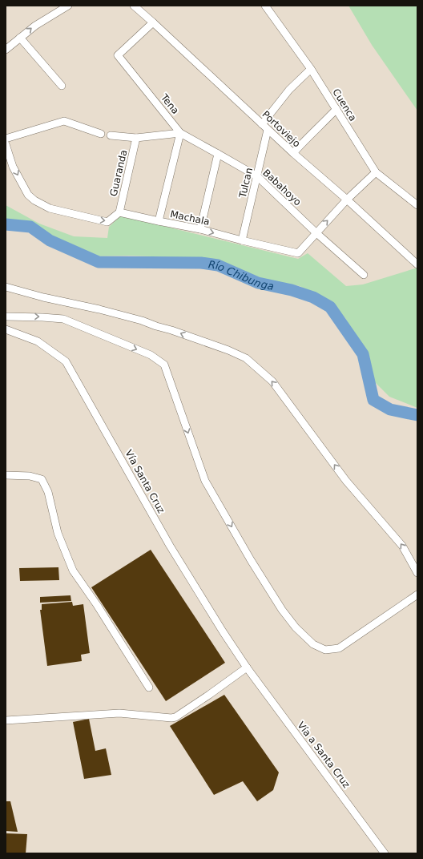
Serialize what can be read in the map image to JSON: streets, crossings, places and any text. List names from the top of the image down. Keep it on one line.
{"streets":{"street":["Tena","Cuenca","Portoviejo","Guaranda","Tulcan","Babahoyo","Machala","Vía Santa Cruz","Vía a Santa Cruz"]},"crossings":[["Tena","Portoviejo"],["Tena","Babahoyo"],["Cuenca","Tulcan"],["Cuenca","Machala"],["Portoviejo","Tulcan"],["Portoviejo","Machala"],["Guaranda","Machala"],["Tulcan","Babahoyo"],["Tulcan","Machala"],["Babahoyo","Machala"],["Vía Santa Cruz","Vía a Santa Cruz"]],"water":["Río Chibunga"]}
